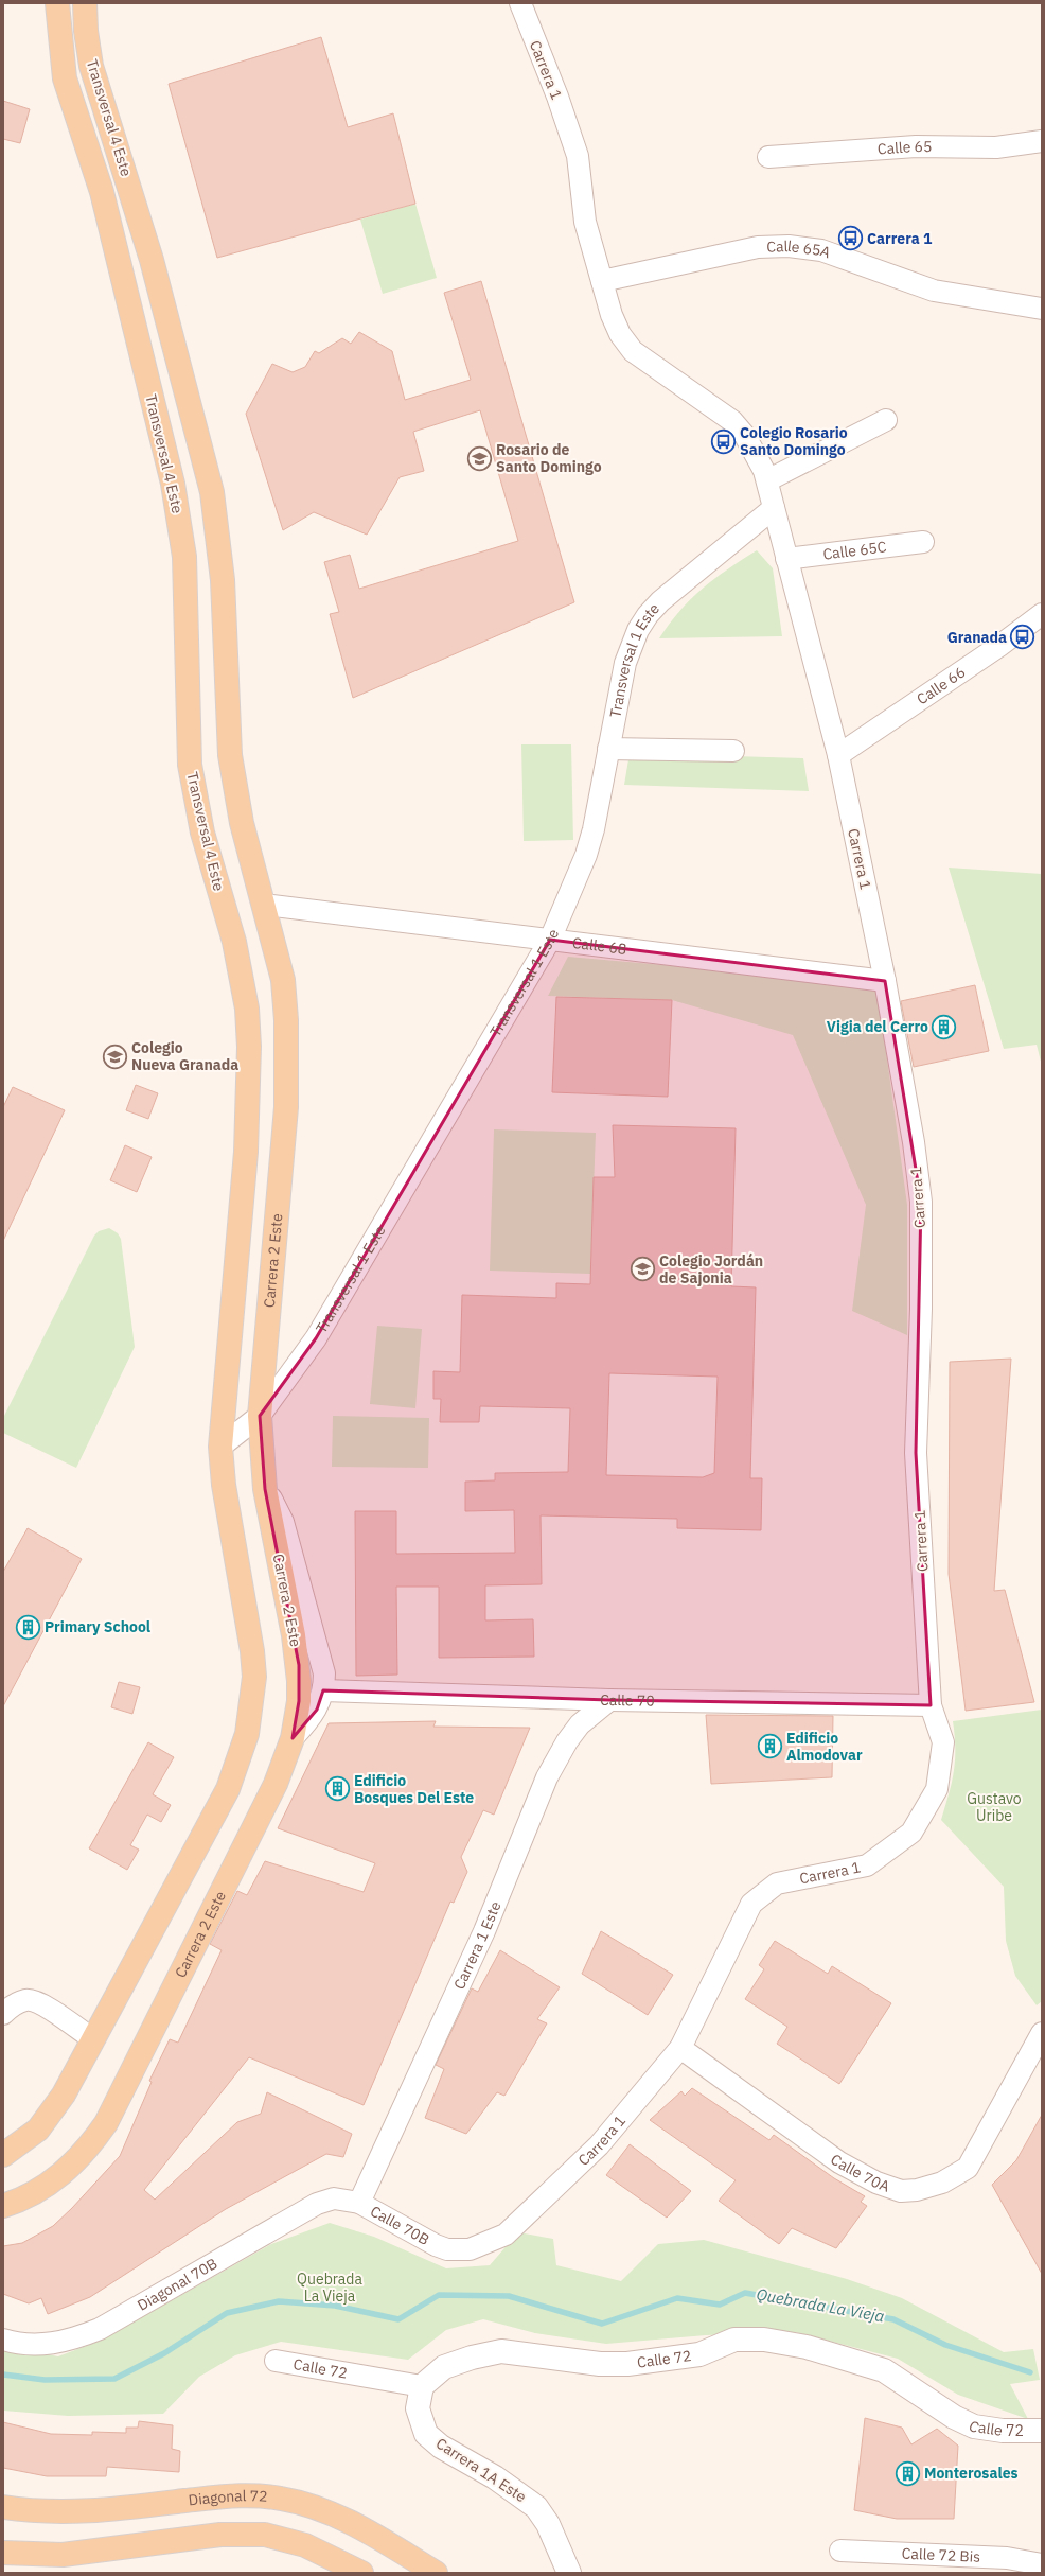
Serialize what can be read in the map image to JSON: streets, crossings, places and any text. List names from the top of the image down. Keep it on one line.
{"streets":{"main road":["Transversal 4 Este","Carrera 2 Este","Diagonal 72"],"street":["Carrera 1","Calle 65","Calle 65A","Calle 65C","Transversal 1 Este","Calle 66","Calle 68","Calle 70","Carrera 1 Este","Calle 70A","Calle 70B","Diagonal 70B","Calle 72","Carrera 1A Este","Calle 72 Bis"]},"crossings":[["Carrera 1","Calle 65A"],["Carrera 1","Calle 65C"],["Carrera 1","Transversal 1 Este"],["Carrera 1","Calle 66"],["Carrera 1","Calle 68"],["Carrera 1","Calle 70"],["Carrera 1","Calle 70A"],["Carrera 1","Calle 70B"],["Transversal 4 Este","Transversal 1 Este"],["Transversal 4 Este","Calle 68"],["Transversal 4 Este","Carrera 2 Este"],["Transversal 1 Este","Calle 68"],["Transversal 1 Este","Carrera 2 Este"],["Calle 68","Carrera 2 Este"],["Calle 70","Carrera 1 Este"],["Carrera 1 Este","Calle 70B"],["Carrera 1 Este","Diagonal 70B"],["Calle 70B","Diagonal 70B"],["Calle 72","Carrera 1A Este"]],"water":["Quebrada La Vieja"],"parks":["Gustavo Uribe","Quebrada La Vieja"],"places":{"bus stop":["Carrera 1","Colegio Rosario Santo Domingo","Granada"],"school or university":["Rosario de Santo Domingo","Colegio Nueva Granada","Colegio Jordán de Sajonia"],"building":["Vigia del Cerro","Primary School","Edificio Almodovar","Edificio Bosques Del Este","Monterosales"]}}
